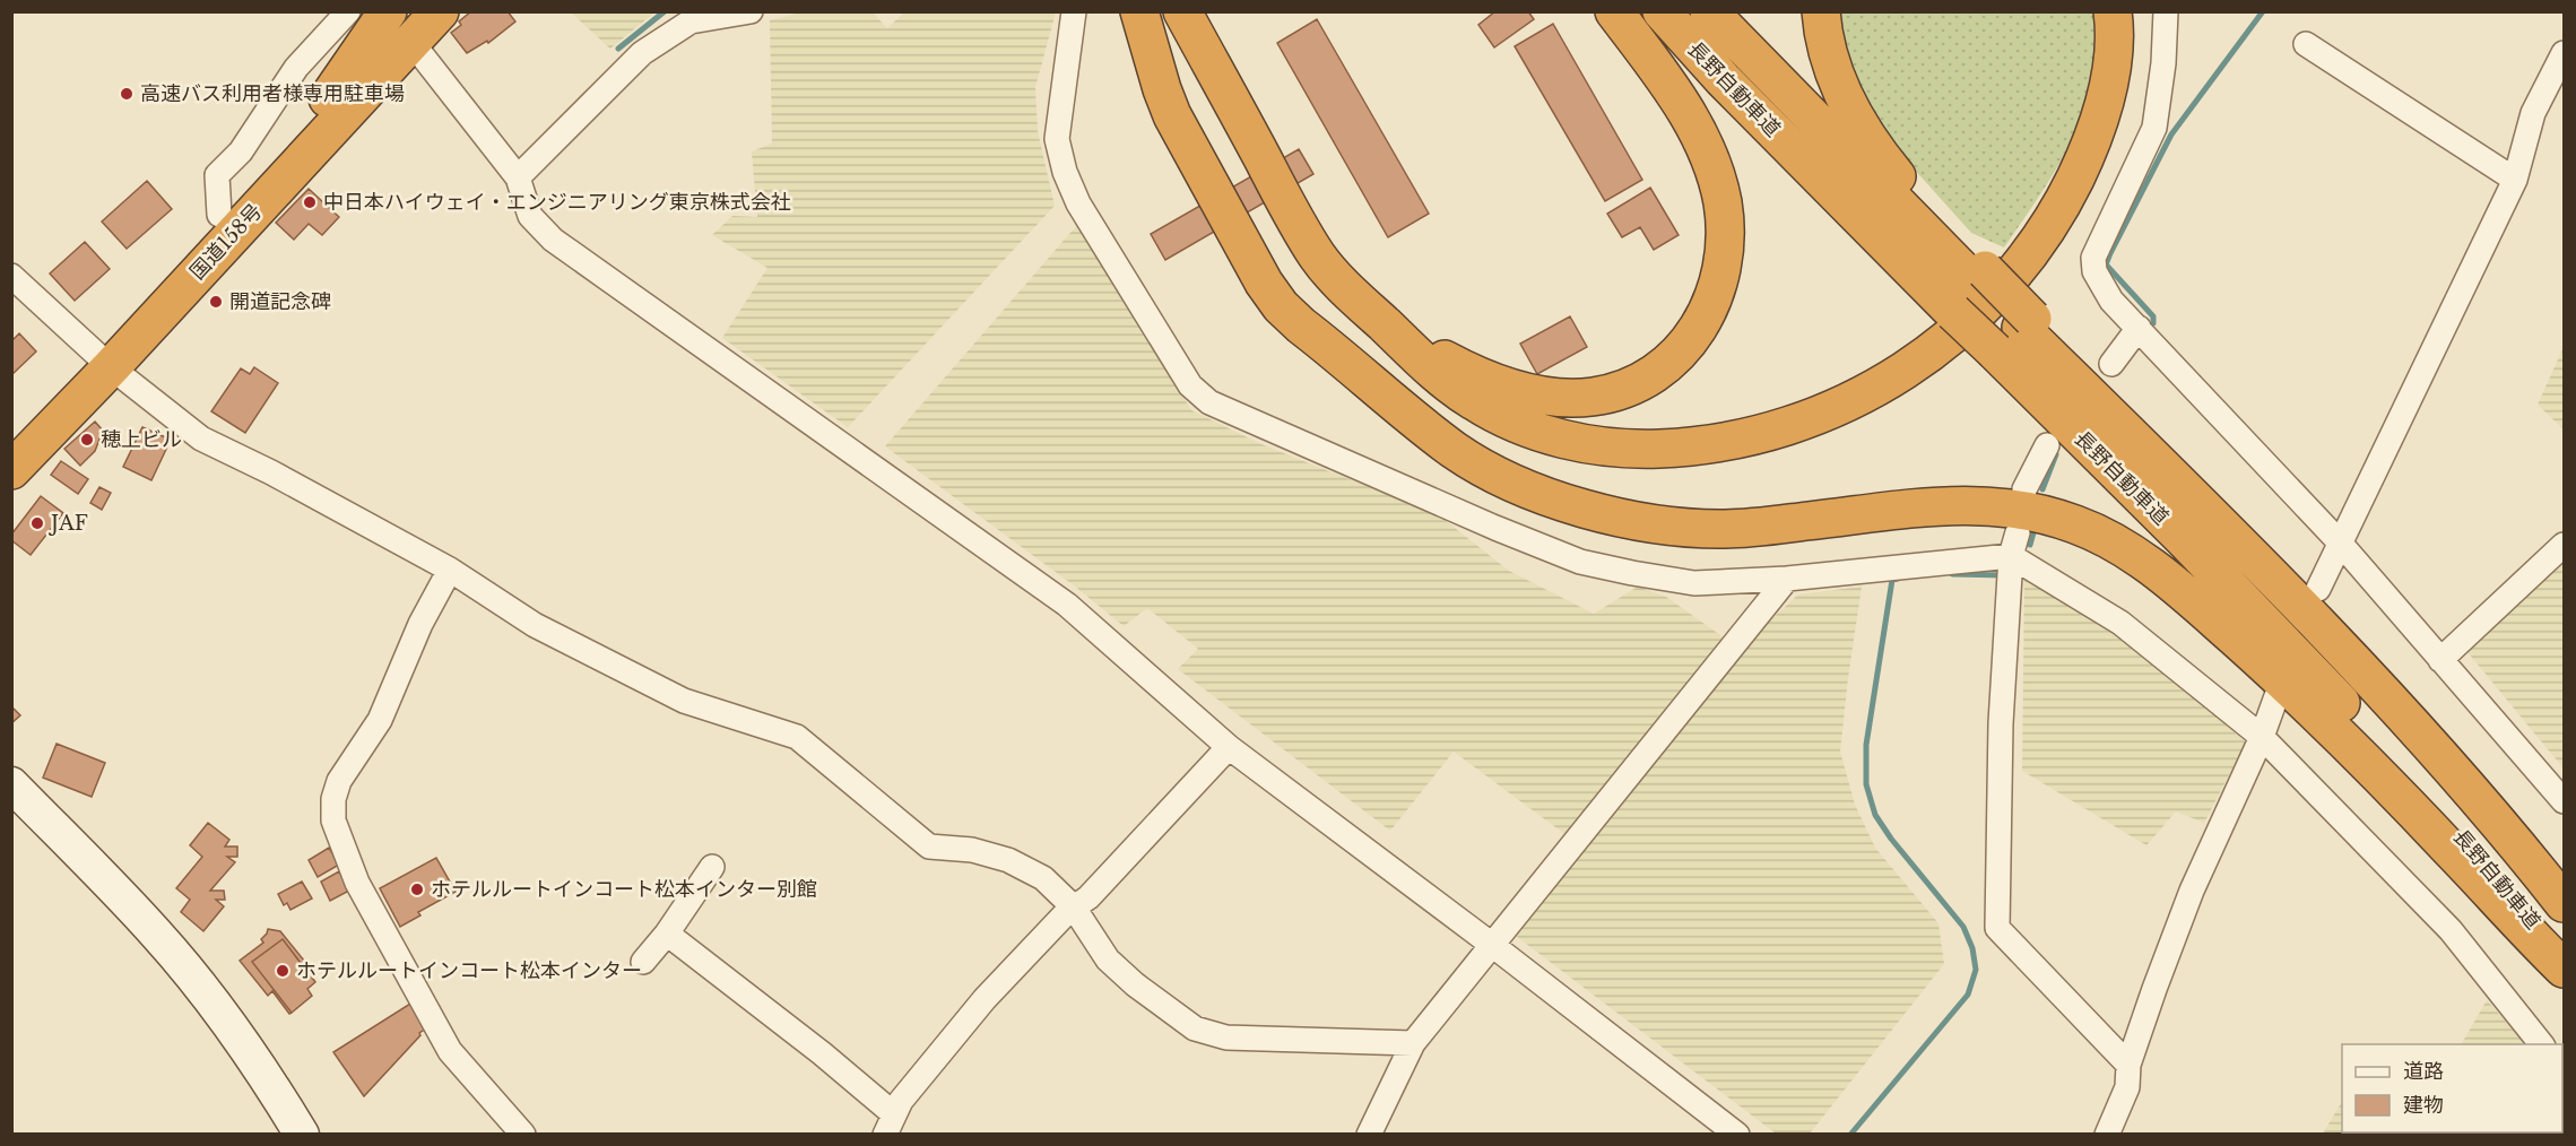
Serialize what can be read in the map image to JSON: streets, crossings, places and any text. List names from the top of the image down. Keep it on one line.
{"streets":{"highway":["長野自動車道","国道158号"]},"places":["高速バス利用者様専用駐車場","中日本ハイウェイ・エンジニアリング東京株式会社","開道記念碑","穂上ビル","JAF","ホテルルートインコート松本インター別館","ホテルルートインコート松本インター"],"legend":["道路","建物"]}
